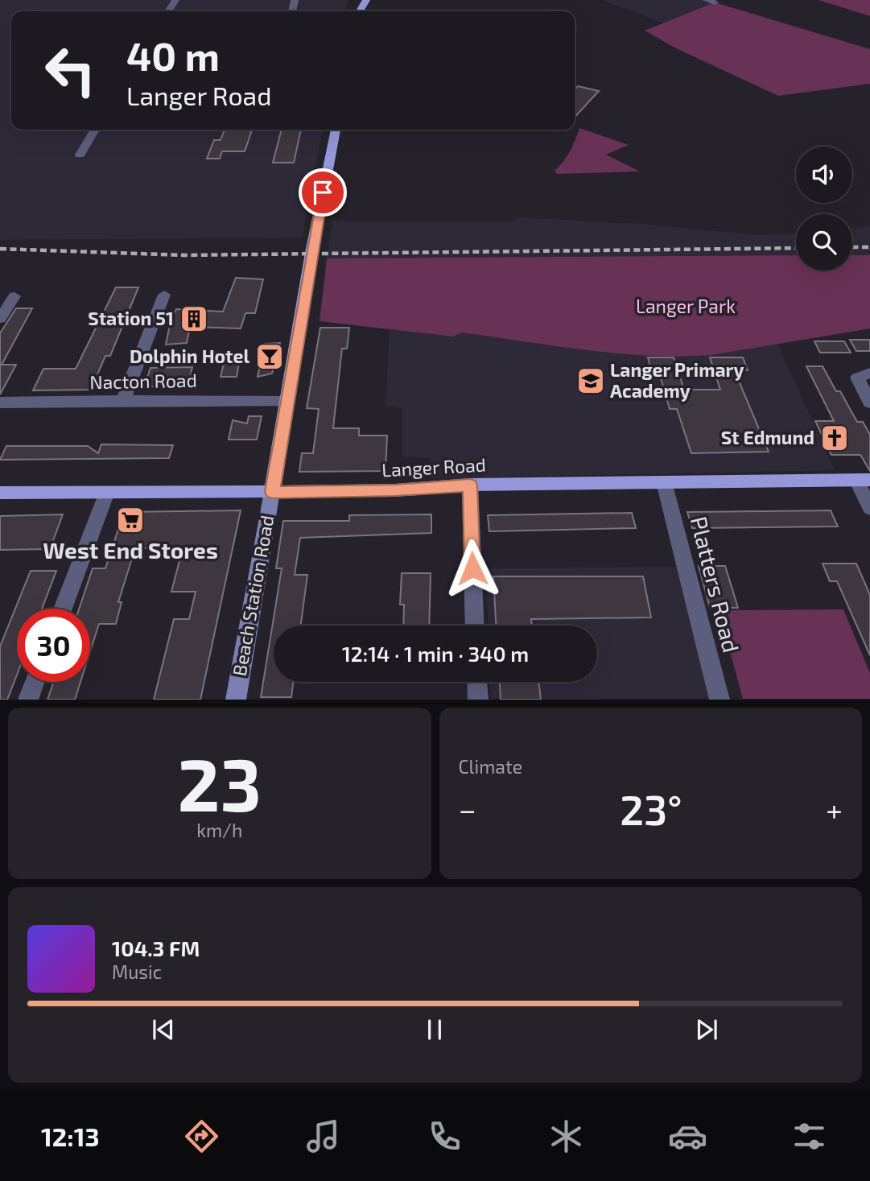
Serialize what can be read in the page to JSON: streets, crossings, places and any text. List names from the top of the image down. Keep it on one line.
{"streets":{"main road":["Langer Road","Beach Station Road"],"street":["Nacton Road","Platters Road"]},"crossings":[["Nacton Road","Beach Station Road"],["Langer Road","Platters Road"],["Langer Road","Beach Station Road"]],"parks":["Langer Park"],"places":{"building":["Station 51"],"bar":["Dolphin Hotel"],"school or university":["Langer Primary Academy"],"church":["St Edmund"],"supermarket":["West End Stores"]},"page":{"turn":["40 m","Langer Road"],"limit":"30","trip":"12:14 · 1 min · 340 m","tile":[["23","km/h"],"Climate"],"heat":["−","23°","+"],"song":["104.3 FM","Music"],"tabs":"12:13"}}
